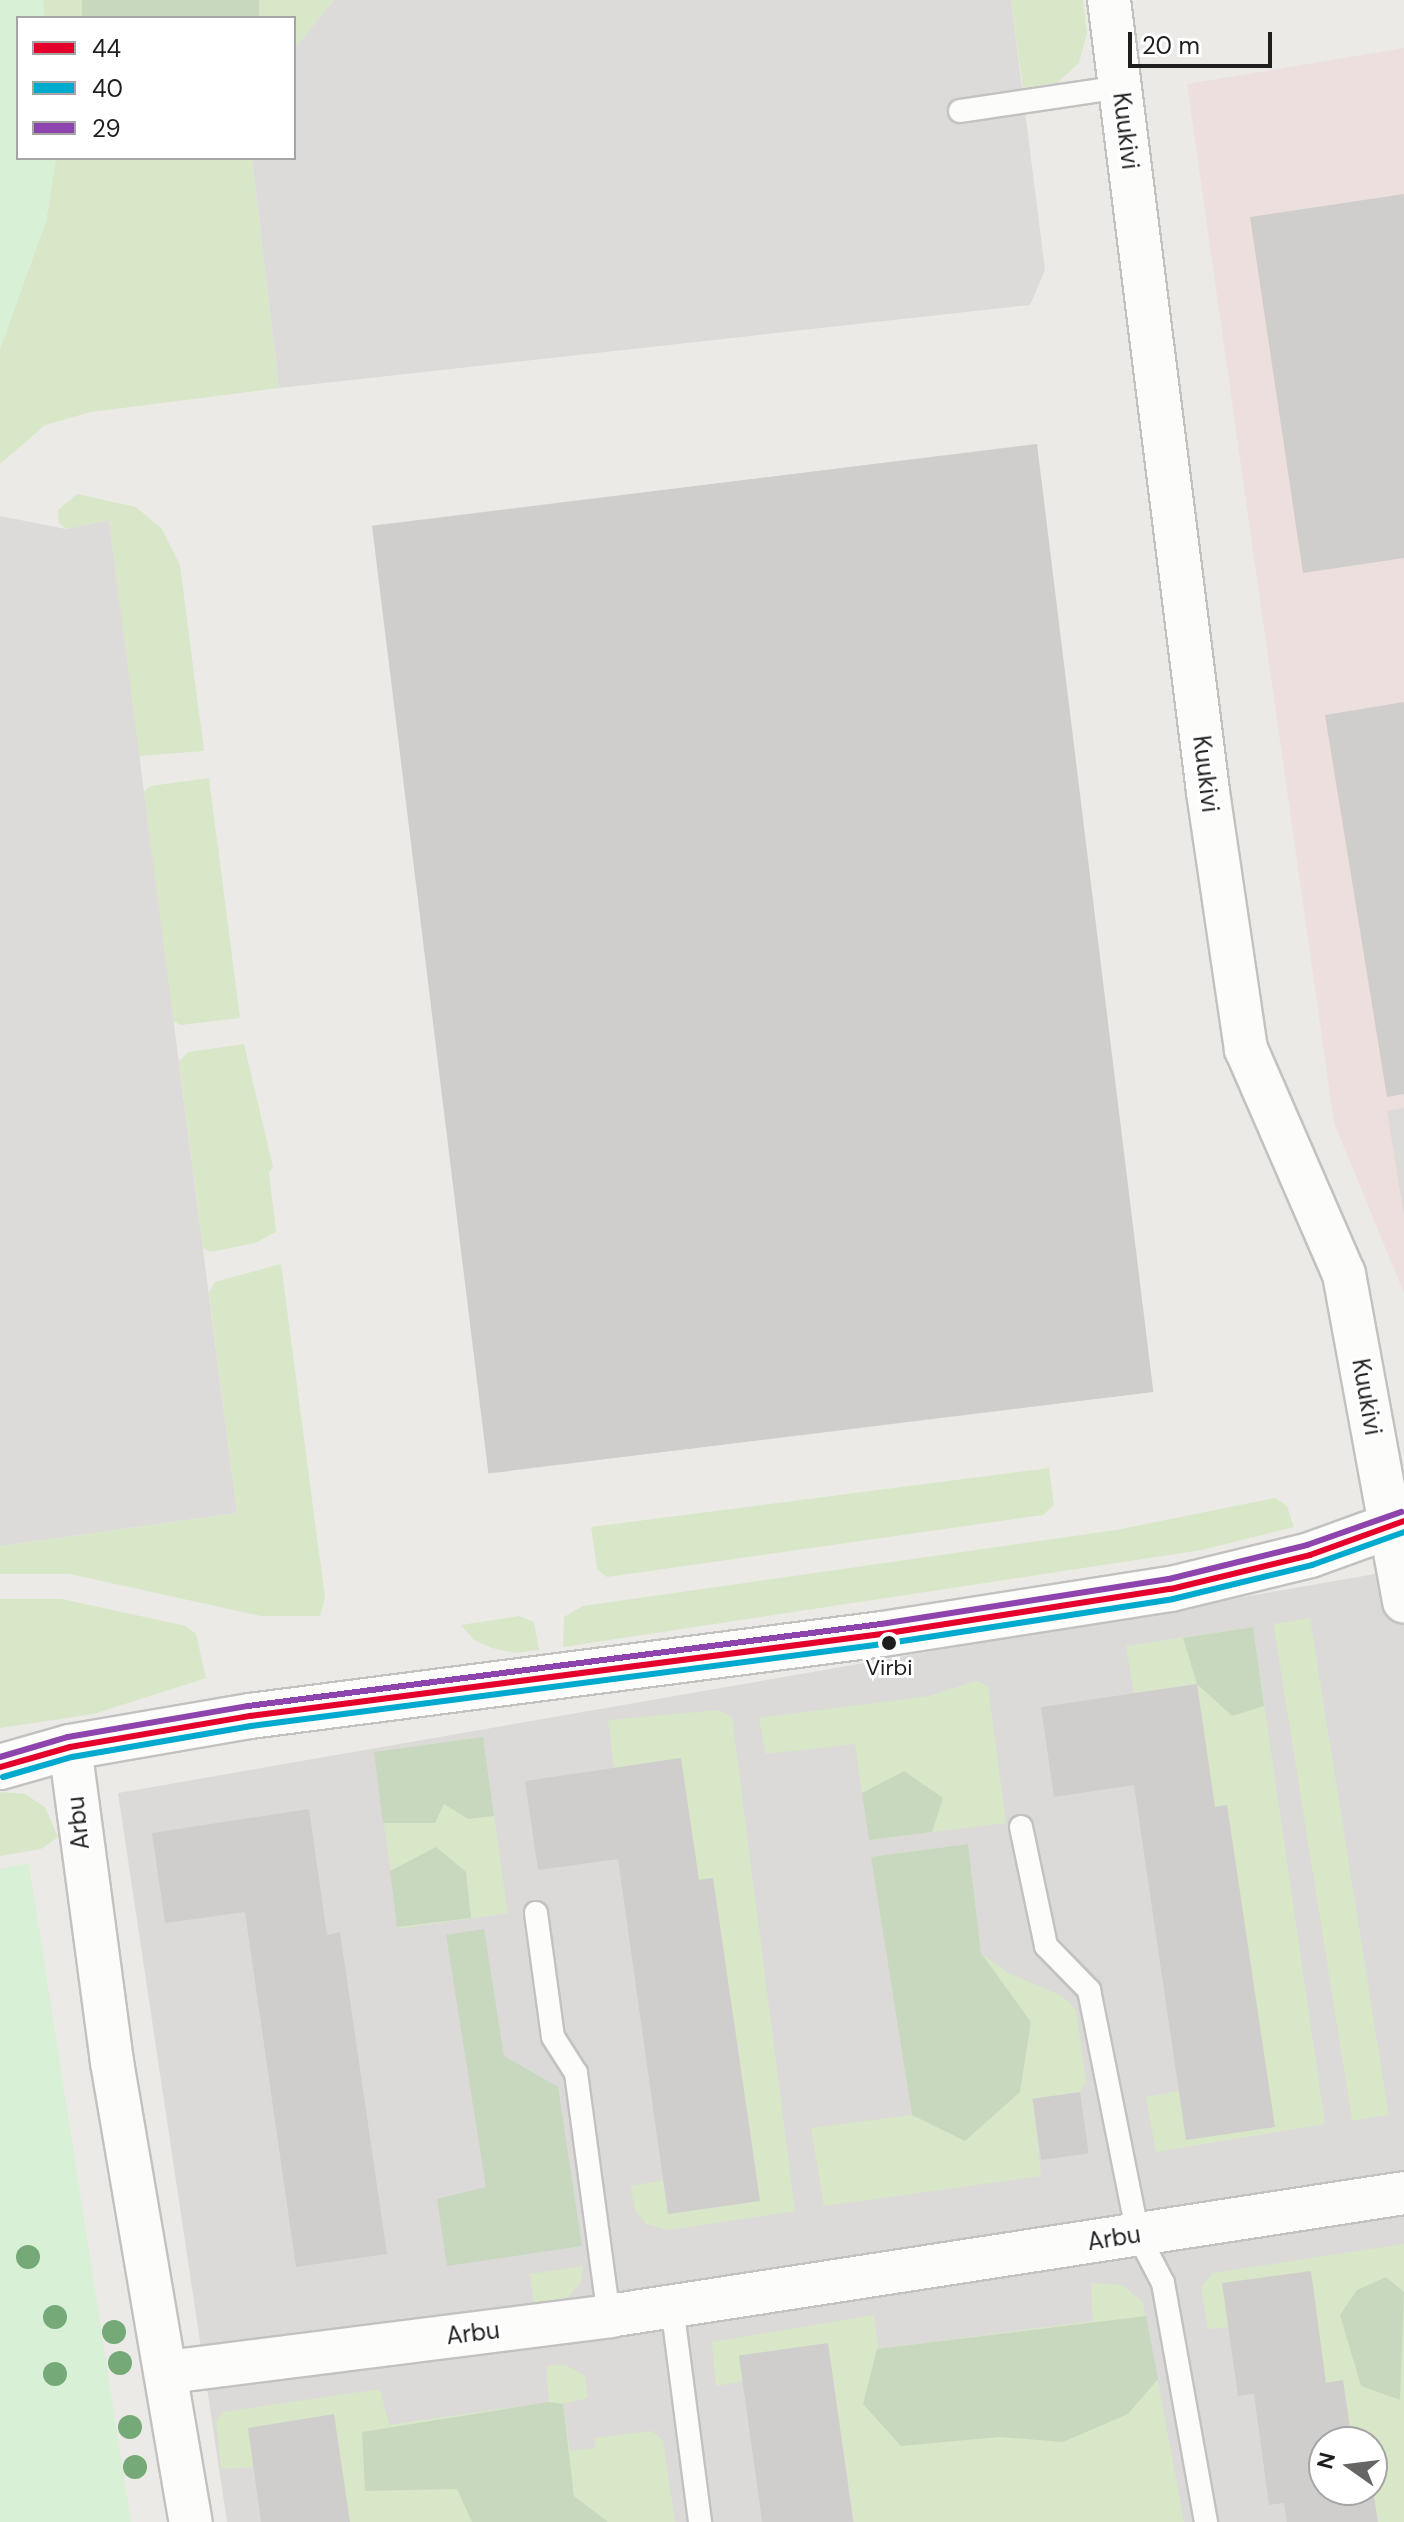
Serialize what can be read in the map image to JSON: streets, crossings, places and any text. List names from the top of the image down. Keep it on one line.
{"streets":{"street":["Kuukivi","Arbu"]},"places":["Virbi"],"lines":["transit line 29","transit line 44","transit line 40"],"legend":["44","40","29"],"scale_bar":"20 m","north":"left"}
